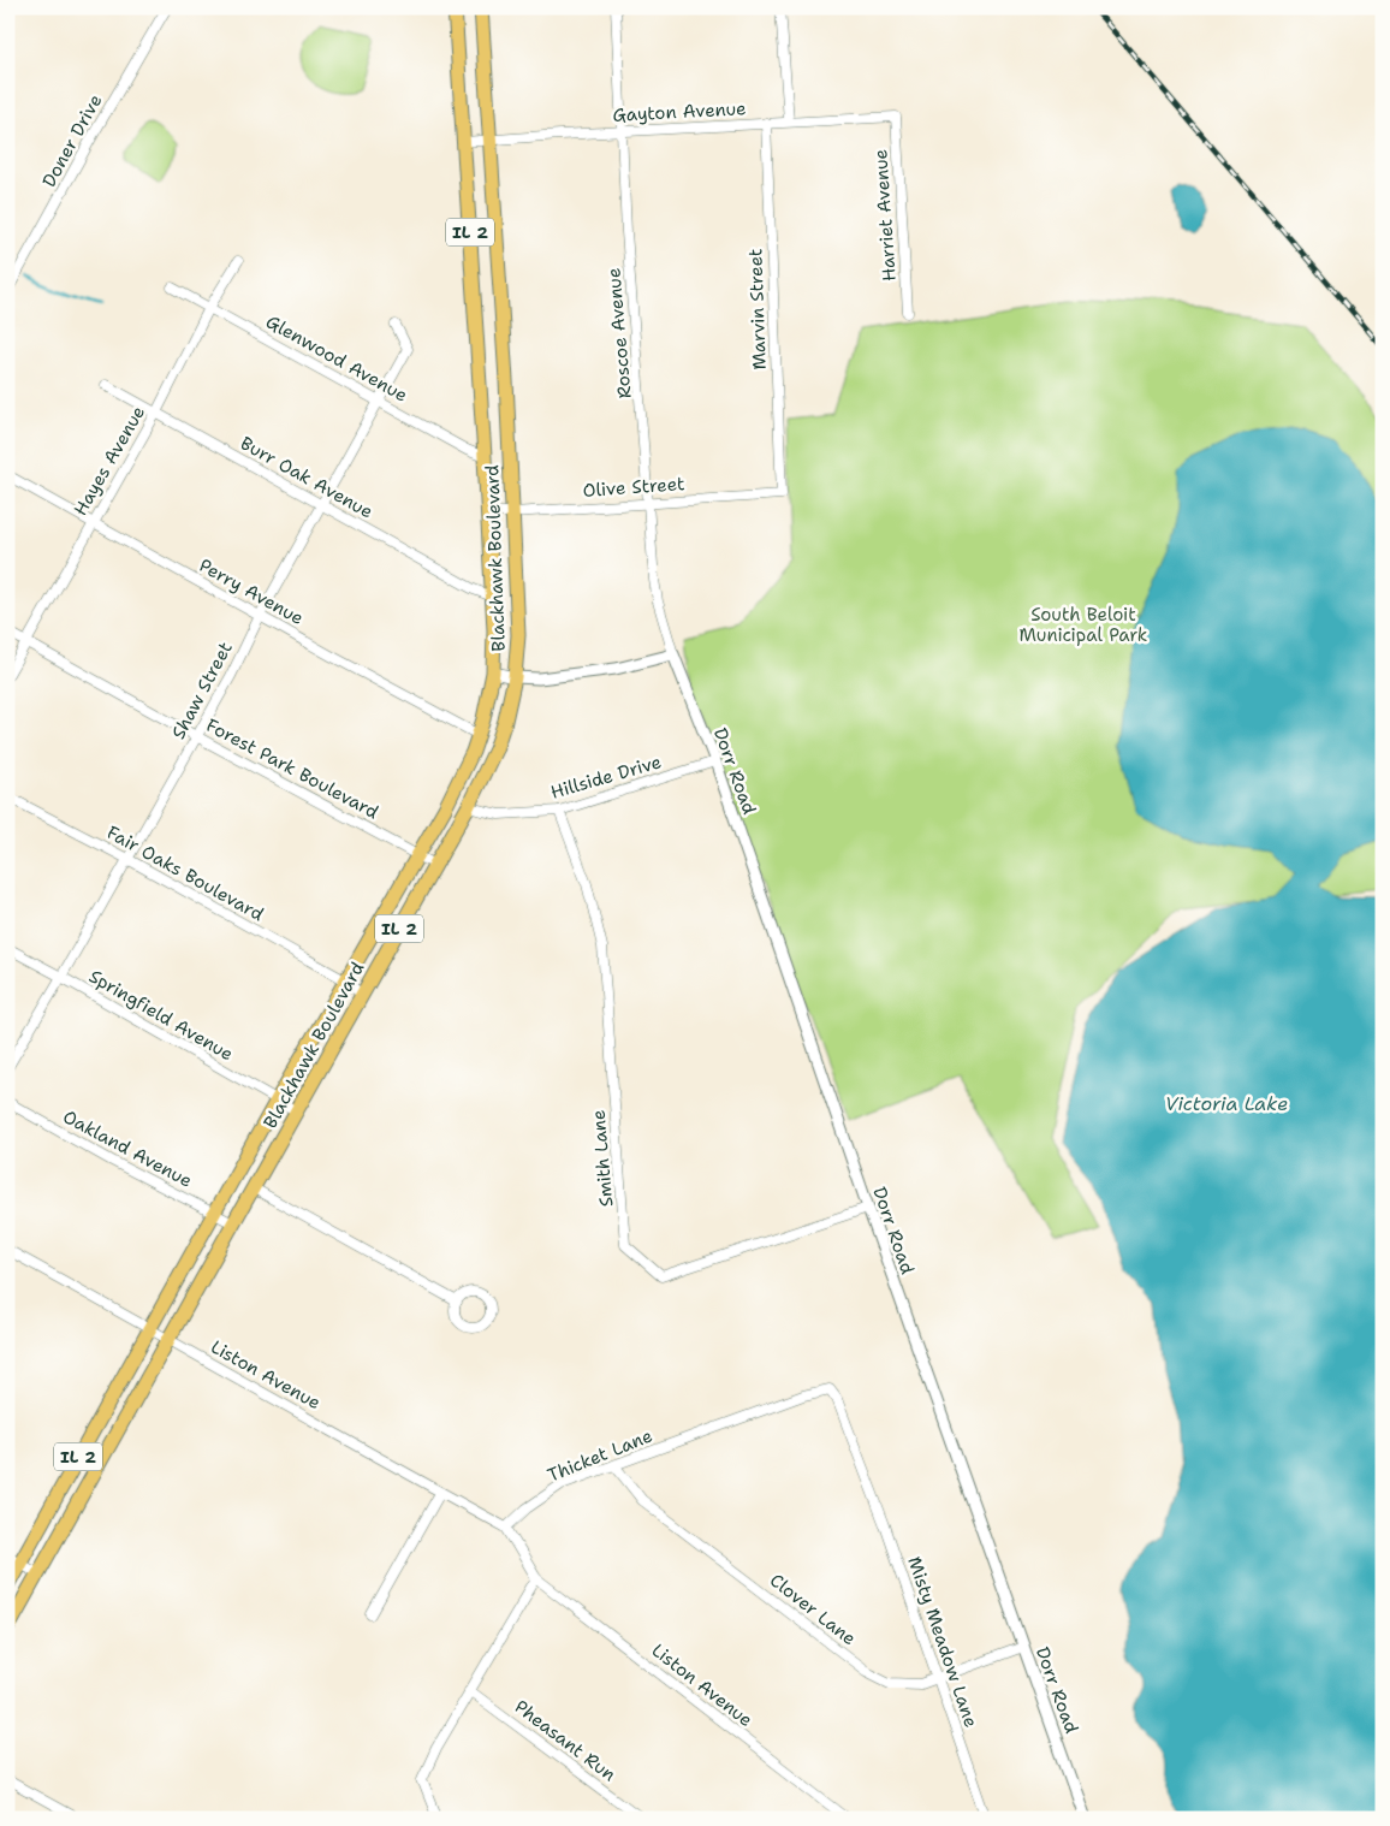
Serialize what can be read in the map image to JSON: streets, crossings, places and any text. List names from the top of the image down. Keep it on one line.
{"streets":{"main road":["IL 2","Blackhawk Boulevard"],"street":["Gayton Avenue","Doner Drive","Harriet Avenue","Marvin Street","Roscoe Avenue","Glenwood Avenue","Hayes Avenue","Burr Oak Avenue","Olive Street","Perry Avenue","Shaw Street","Forest Park Boulevard","Dorr Road","Hillside Drive","Fair Oaks Boulevard","Springfield Avenue","Oakland Avenue","Smith Lane","Liston Avenue","Thicket Lane","Clover Lane","Misty Meadow Lane","Pheasant Run"]},"crossings":[["Gayton Avenue","Harriet Avenue"],["Gayton Avenue","Marvin Street"],["Gayton Avenue","Roscoe Avenue"],["Gayton Avenue","Blackhawk Boulevard"],["Marvin Street","Olive Street"],["Roscoe Avenue","Olive Street"],["Roscoe Avenue","Dorr Road"],["Glenwood Avenue","Hayes Avenue"],["Glenwood Avenue","Blackhawk Boulevard"],["Glenwood Avenue","Shaw Street"],["Hayes Avenue","Burr Oak Avenue"],["Hayes Avenue","Perry Avenue"],["Hayes Avenue","Forest Park Boulevard"],["Burr Oak Avenue","Blackhawk Boulevard"],["Burr Oak Avenue","Shaw Street"],["Olive Street","Blackhawk Boulevard"],["Blackhawk Boulevard","Perry Avenue"],["Blackhawk Boulevard","Forest Park Boulevard"],["Blackhawk Boulevard","Hillside Drive"],["Blackhawk Boulevard","Fair Oaks Boulevard"],["Blackhawk Boulevard","Springfield Avenue"],["Blackhawk Boulevard","Oakland Avenue"],["Blackhawk Boulevard","Liston Avenue"],["Perry Avenue","Shaw Street"],["Shaw Street","Forest Park Boulevard"],["Shaw Street","Fair Oaks Boulevard"],["Shaw Street","Springfield Avenue"],["Dorr Road","Hillside Drive"],["Dorr Road","Smith Lane"],["Dorr Road","Clover Lane"],["Hillside Drive","Smith Lane"],["Liston Avenue","Thicket Lane"],["Thicket Lane","Clover Lane"],["Thicket Lane","Misty Meadow Lane"],["Clover Lane","Misty Meadow Lane"]],"water":["Victoria Lake"],"parks":["South Beloit Municipal Park"]}
